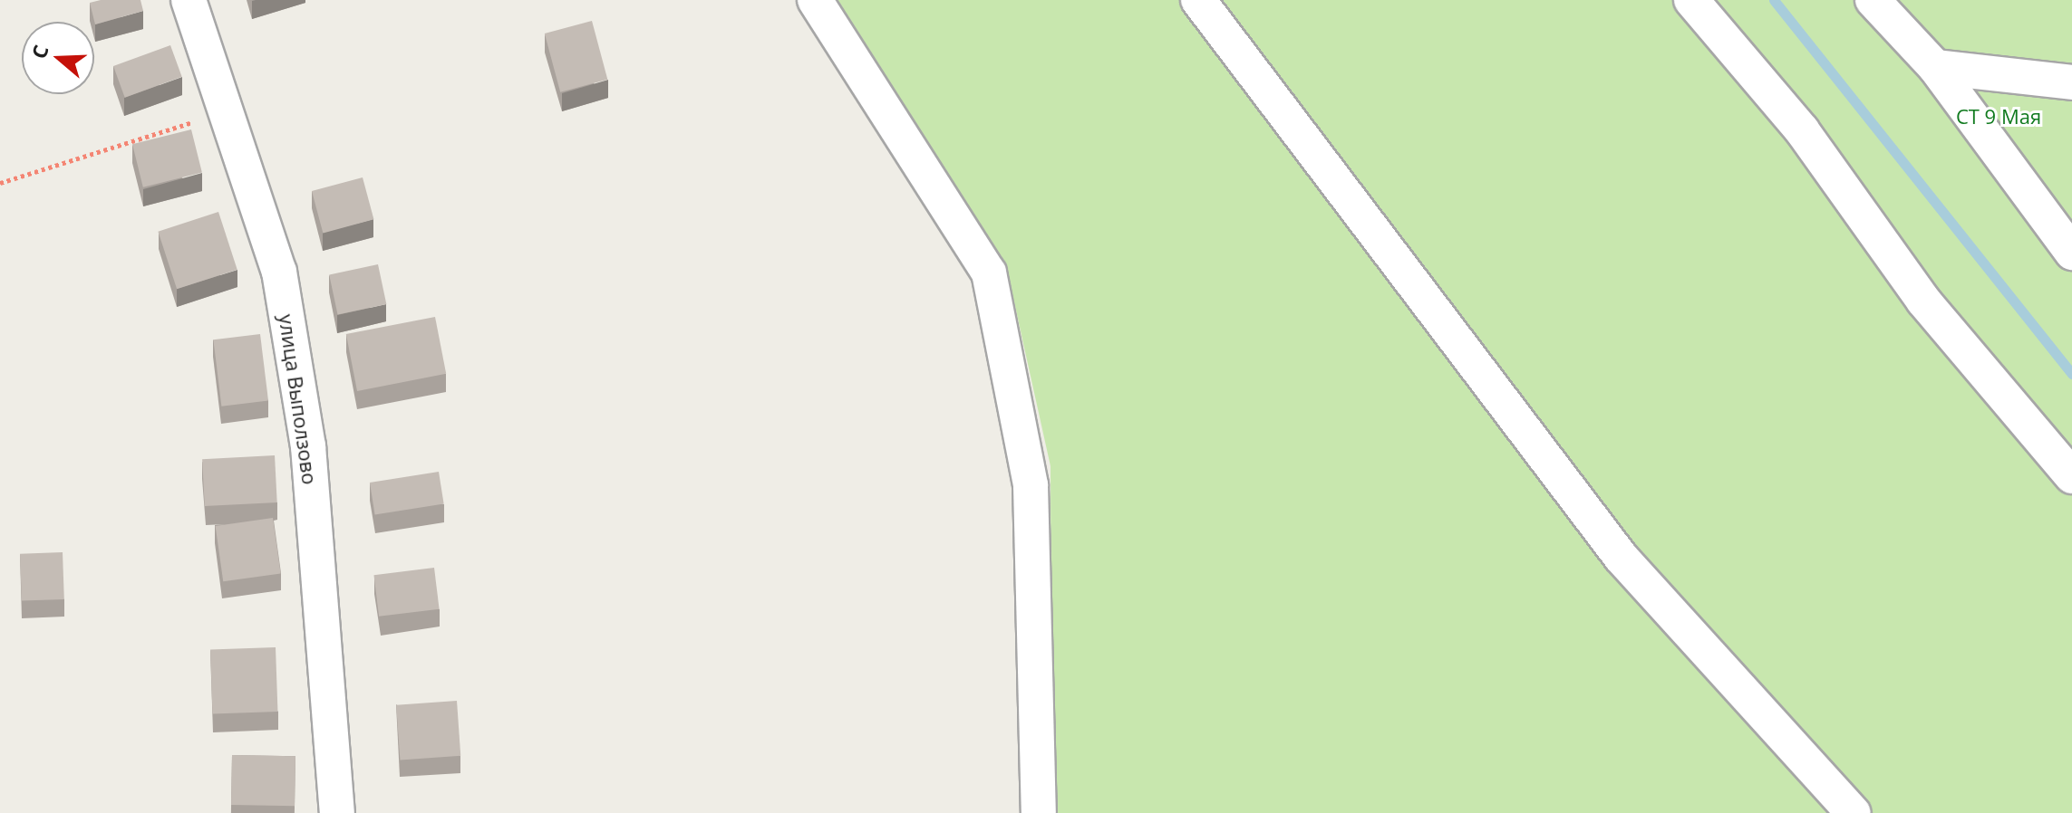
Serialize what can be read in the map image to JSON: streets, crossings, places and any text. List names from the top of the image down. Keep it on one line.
{"streets":{"street":["улица Выползово"]},"parks":["СТ 9 Мая"],"north":"left"}
